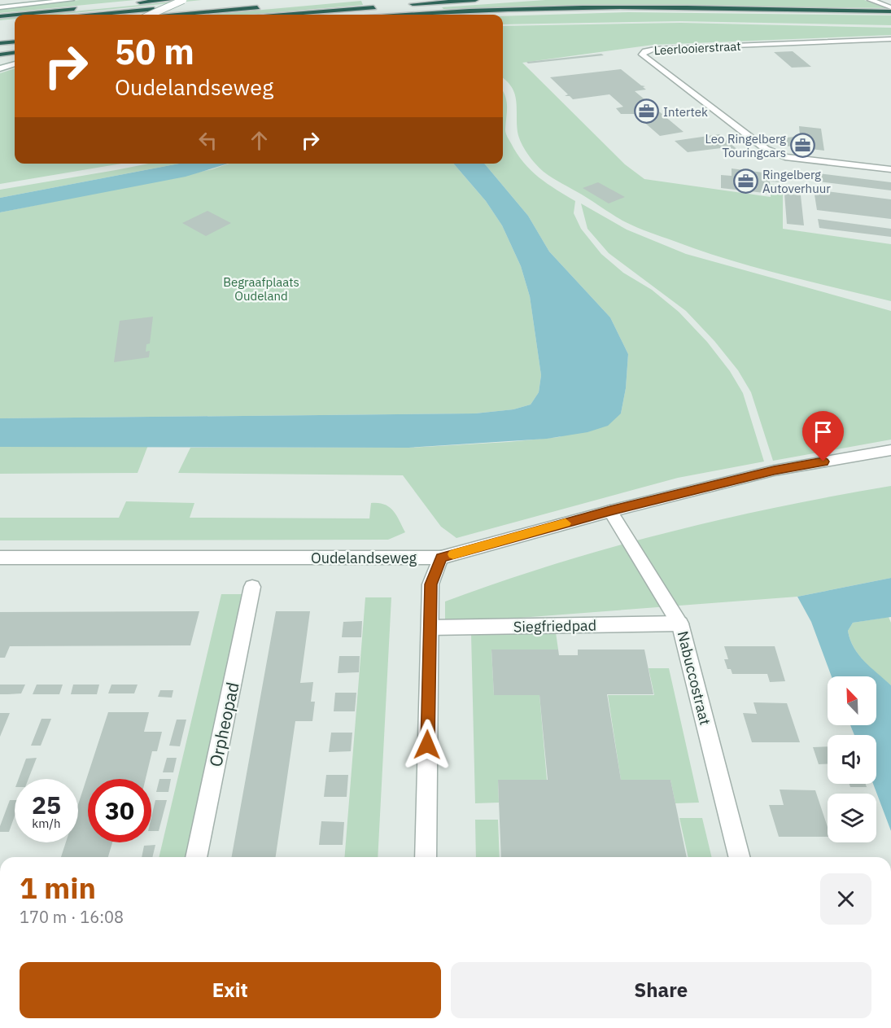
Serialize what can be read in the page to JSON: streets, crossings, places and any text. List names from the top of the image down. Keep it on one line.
{"streets":{"street":["Leerlooierstraat","Oudelandseweg","Siegfriedpad","Nabuccostraat","Orpheopad"]},"crossings":[["Oudelandseweg","Nabuccostraat"],["Siegfriedpad","Nabuccostraat"]],"parks":["Begraafplaats Oudeland"],"places":{"office":["Intertek","Leo Ringelberg Touringcars","Ringelberg Autoverhuur"]},"north":"top left","page":{"turn":["50 m","Oudelandseweg"],"speed":"25 km/h","limit":"30","heading":["1 min","170 m · 16:08"],"buttons":["Exit","Share"]}}
